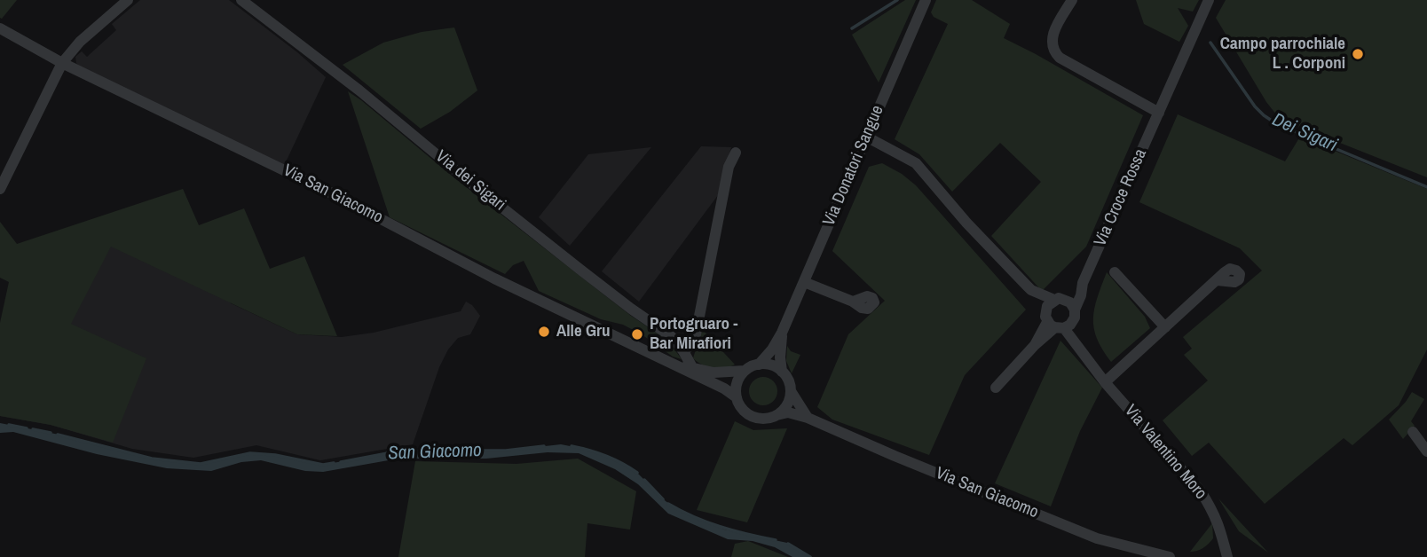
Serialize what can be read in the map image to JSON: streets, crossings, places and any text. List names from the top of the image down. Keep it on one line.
{"streets":{"street":["Via Donatori Sangue","Via dei Sigari","Via San Giacomo","Via Croce Rossa","Via Valentino Moro"]},"crossings":[["Via Donatori Sangue","Via San Giacomo"],["Via Donatori Sangue","Via Valentino Moro"],["Via dei Sigari","Via San Giacomo"],["Via Croce Rossa","Via Valentino Moro"]],"water":["Dei Sigari","San Giacomo"],"places":["Campo parrochiale L . Corponi","Alle Gru","Portogruaro - Bar Mirafiori"]}
